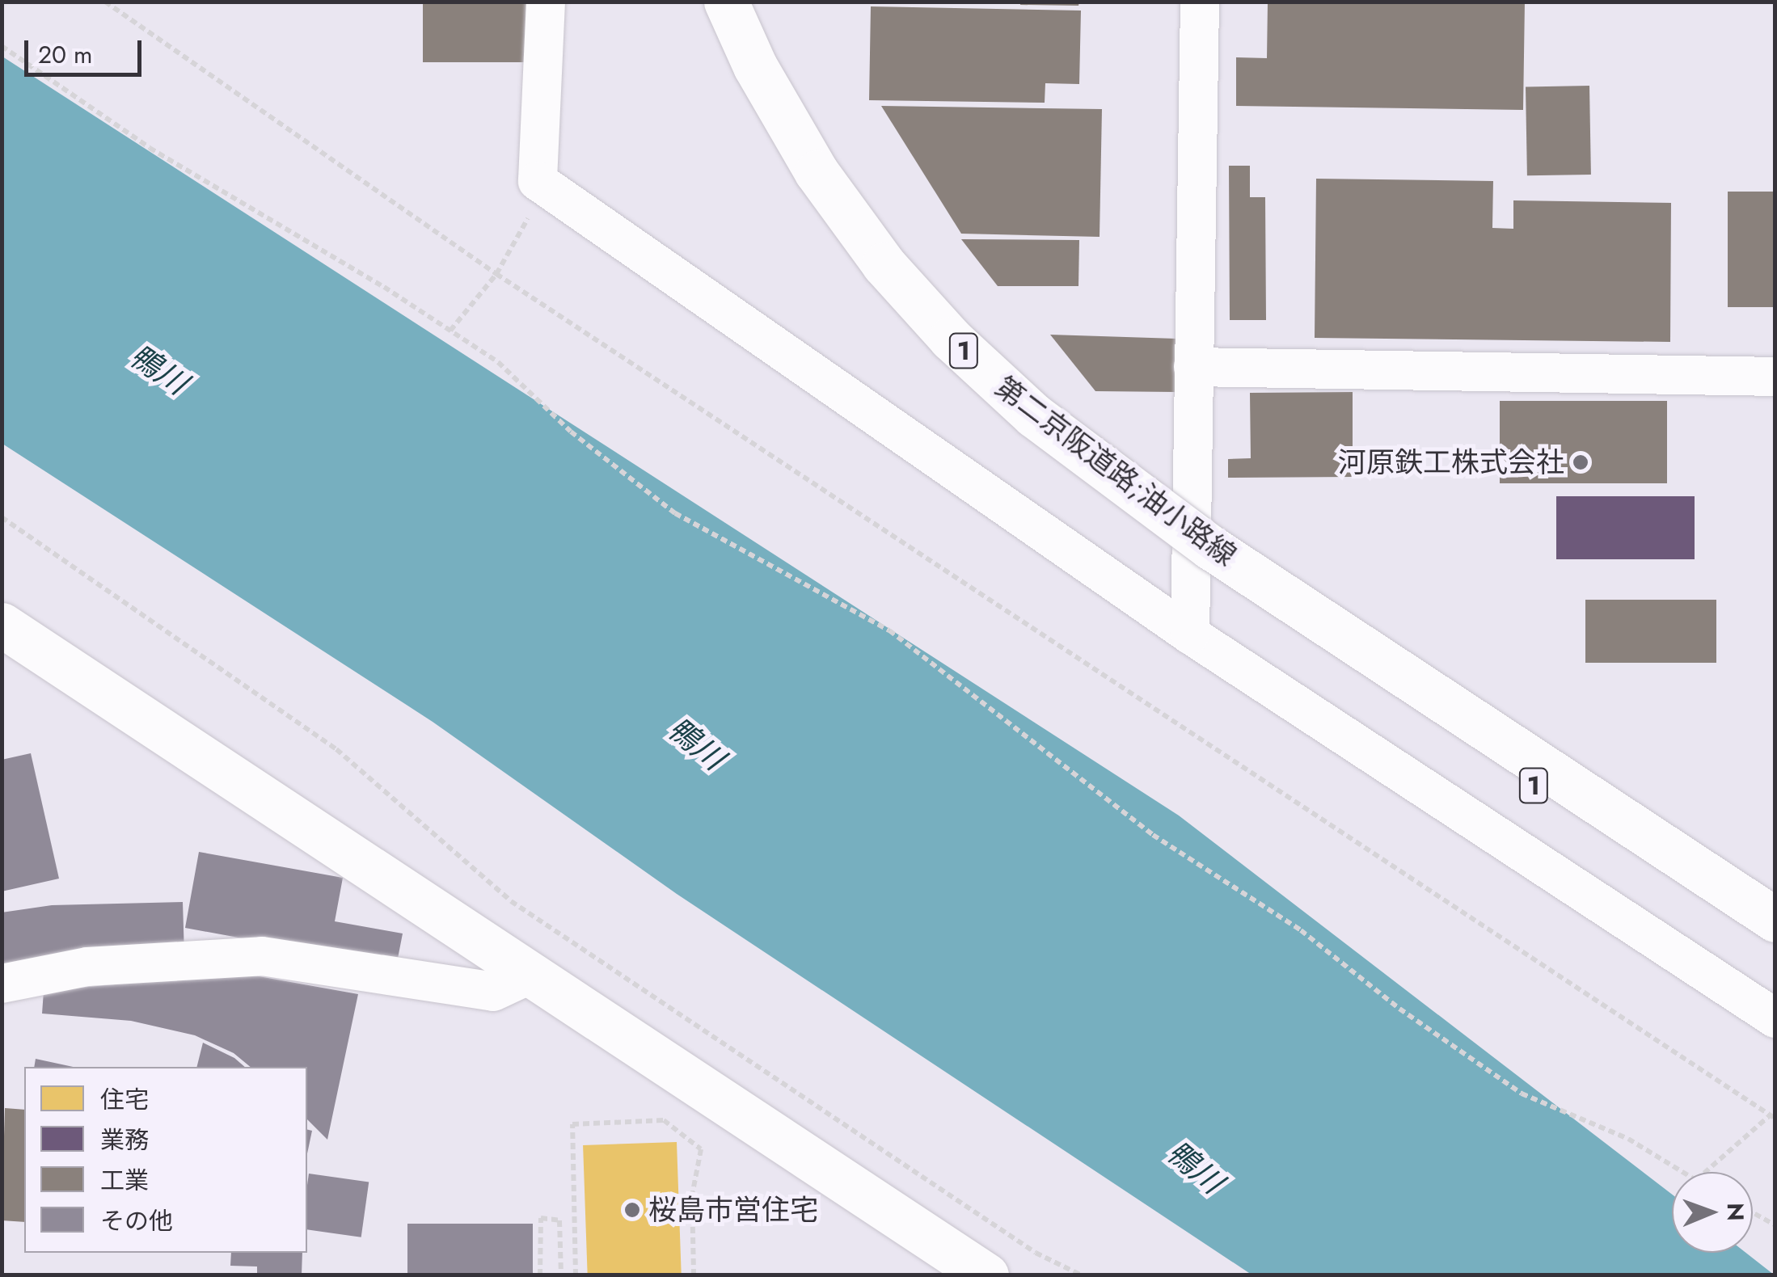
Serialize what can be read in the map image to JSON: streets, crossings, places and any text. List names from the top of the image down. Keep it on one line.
{"streets":{"main road":["1","第二京阪道路;油小路線"]},"water":["鴨川"],"places":["河原鉄工株式会社","桜島市営住宅"],"legend":["住宅","業務","工業","その他"],"scale_bar":"20 m","north":"right"}
